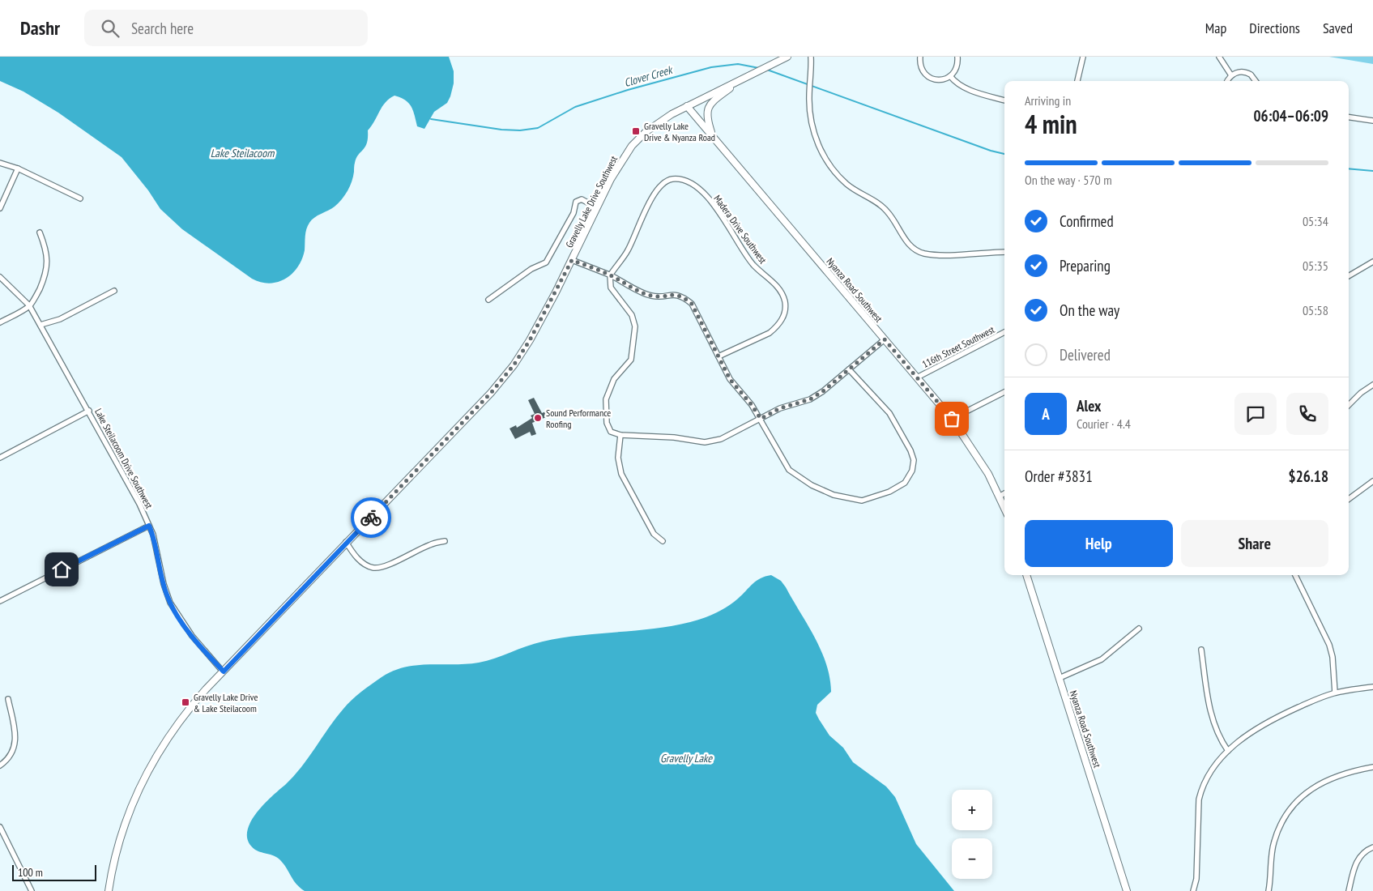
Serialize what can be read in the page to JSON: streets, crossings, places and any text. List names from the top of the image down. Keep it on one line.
{"streets":{"main road":["Gravelly Lake Drive Southwest","Nyanza Road Southwest"],"street":["Madera Drive Southwest","116th Street Southwest","Lake Steilacoom Drive Southwest"]},"crossings":[["Gravelly Lake Drive Southwest","Nyanza Road Southwest"],["Gravelly Lake Drive Southwest","Lake Steilacoom Drive Southwest"],["Nyanza Road Southwest","116th Street Southwest"]],"water":["Clover Creek","Lake Steilacoom","Gravelly Lake"],"places":{"transit":["Gravelly Lake Drive & Nyanza Road","Gravelly Lake Drive & Lake Steilacoom"],"other":["Sound Performance Roofing"]},"scale_bar":"100 m","page":{"header":"Dashr","search":"Search here","nav":["Map","Directions","Saved"],"heading":["4 min","Arriving in","06:04–06:09"],"panel":["Alex","Courier · 4.4","Order #3831","$26.18"],"bar":"On the way · 570 m","list":[["Confirmed","05:34"],["Preparing","05:35"],["On the way","05:58"],"Delivered"],"round":"A","buttons":["Help","Share"],"map_buttons":["+","−"],"scale":"100 m"}}
